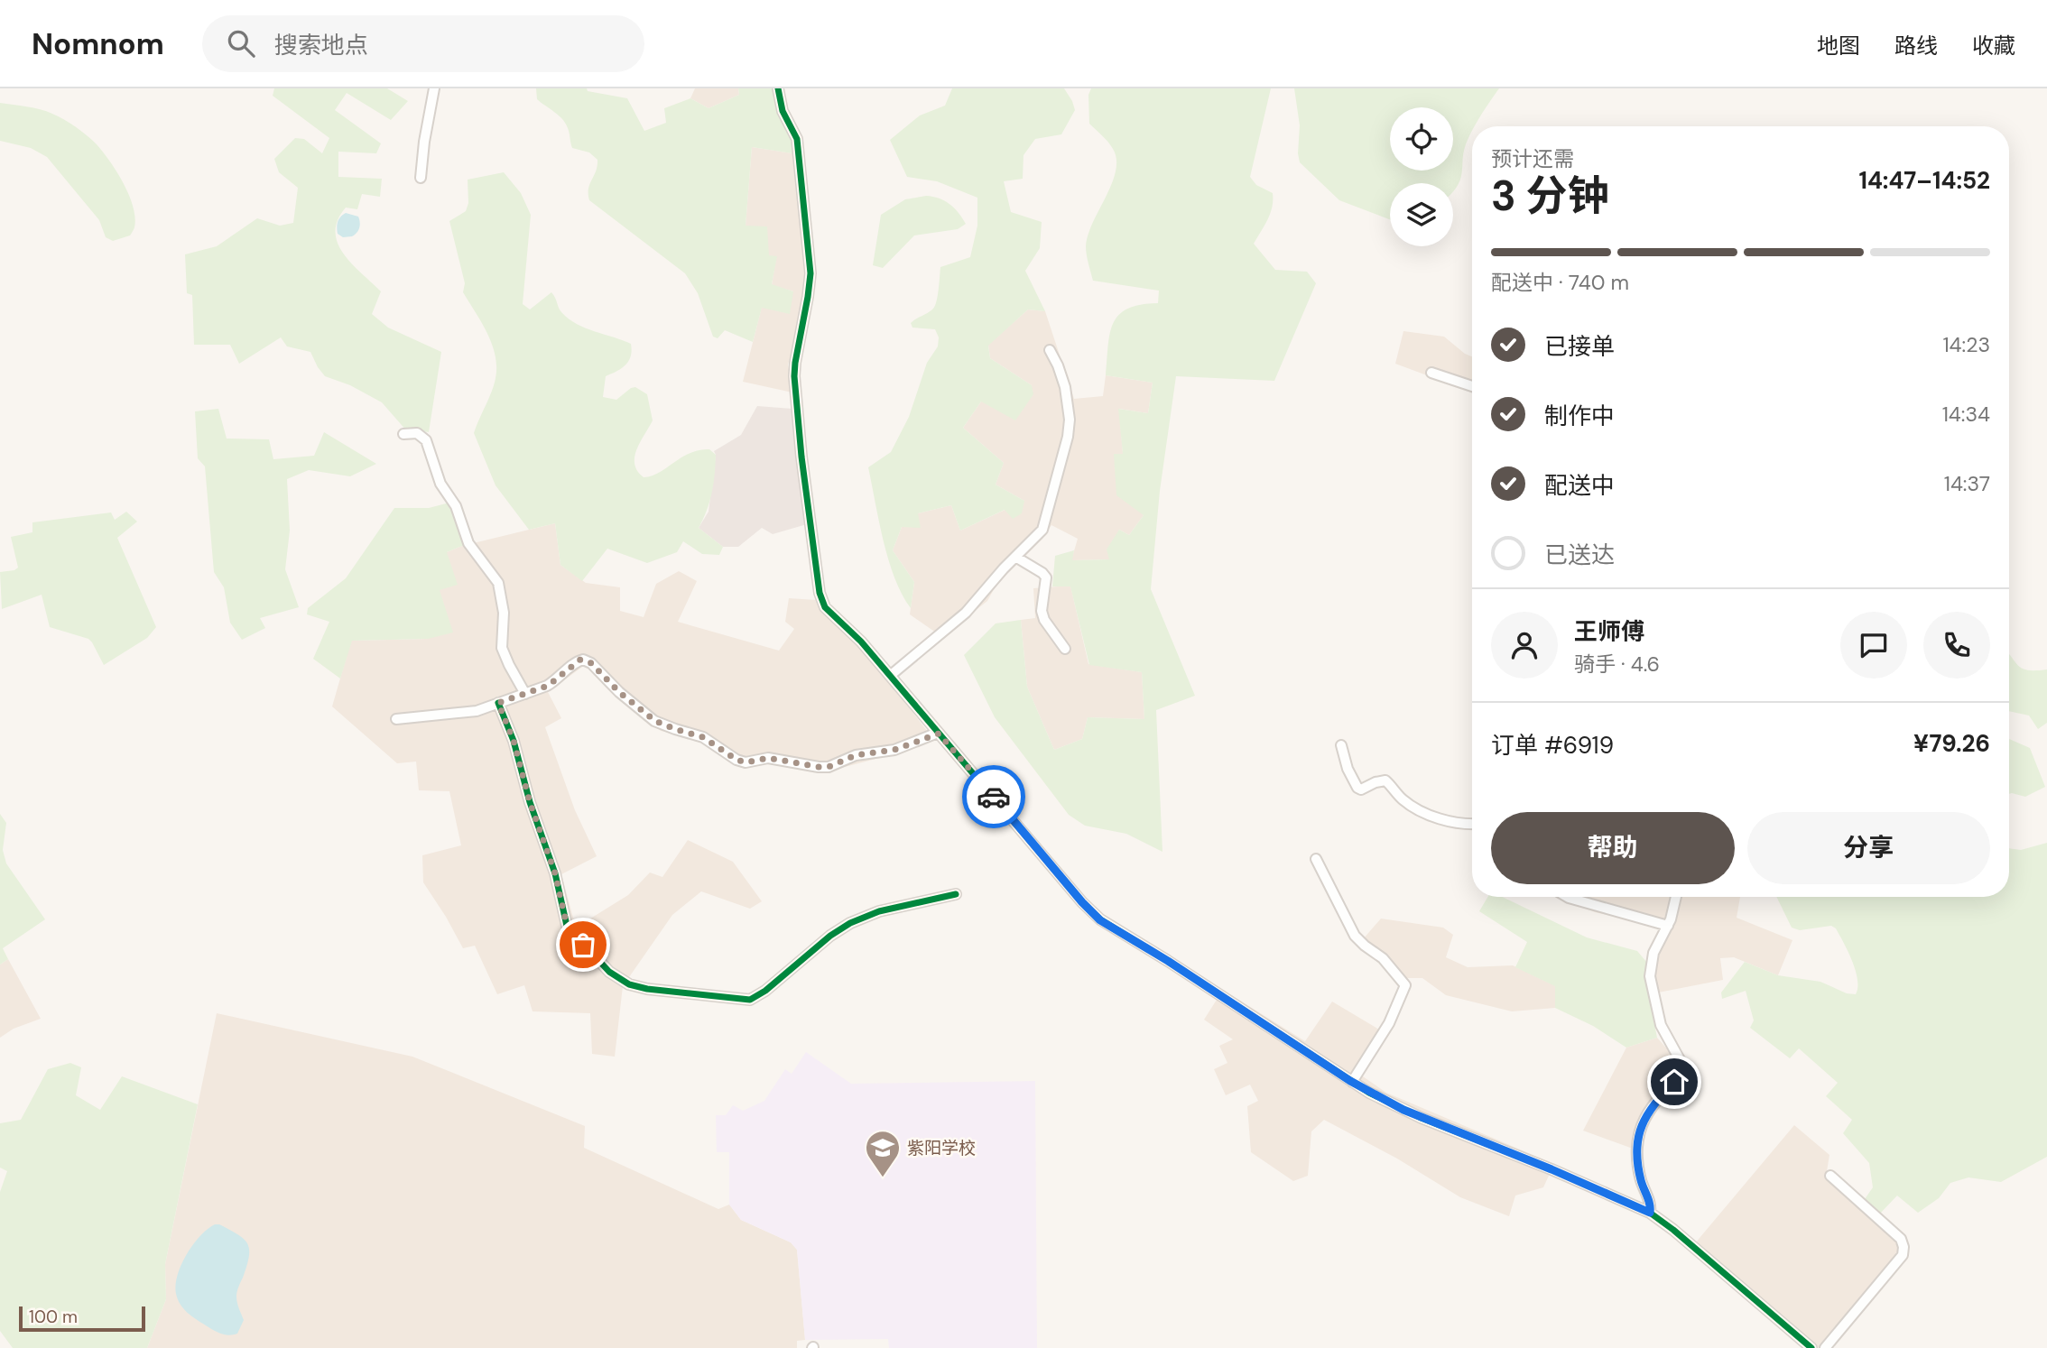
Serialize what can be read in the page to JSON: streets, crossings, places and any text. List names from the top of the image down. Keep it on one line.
{"places":{"school or university":["紫阳学校"]},"scale_bar":"100 m","page":{"header":"Nomnom","search":"搜索地点","nav":["地图","路线","收藏"],"heading":["3 分钟","预计还需","14:47–14:52"],"panel":["王师傅","骑手 · 4.6","订单 #6919","¥79.26"],"bar":"配送中 · 740 m","list":[["已接单","14:23"],["制作中","14:34"],["配送中","14:37"],"已送达"],"buttons":["帮助","分享"],"scale":"100 m"}}
